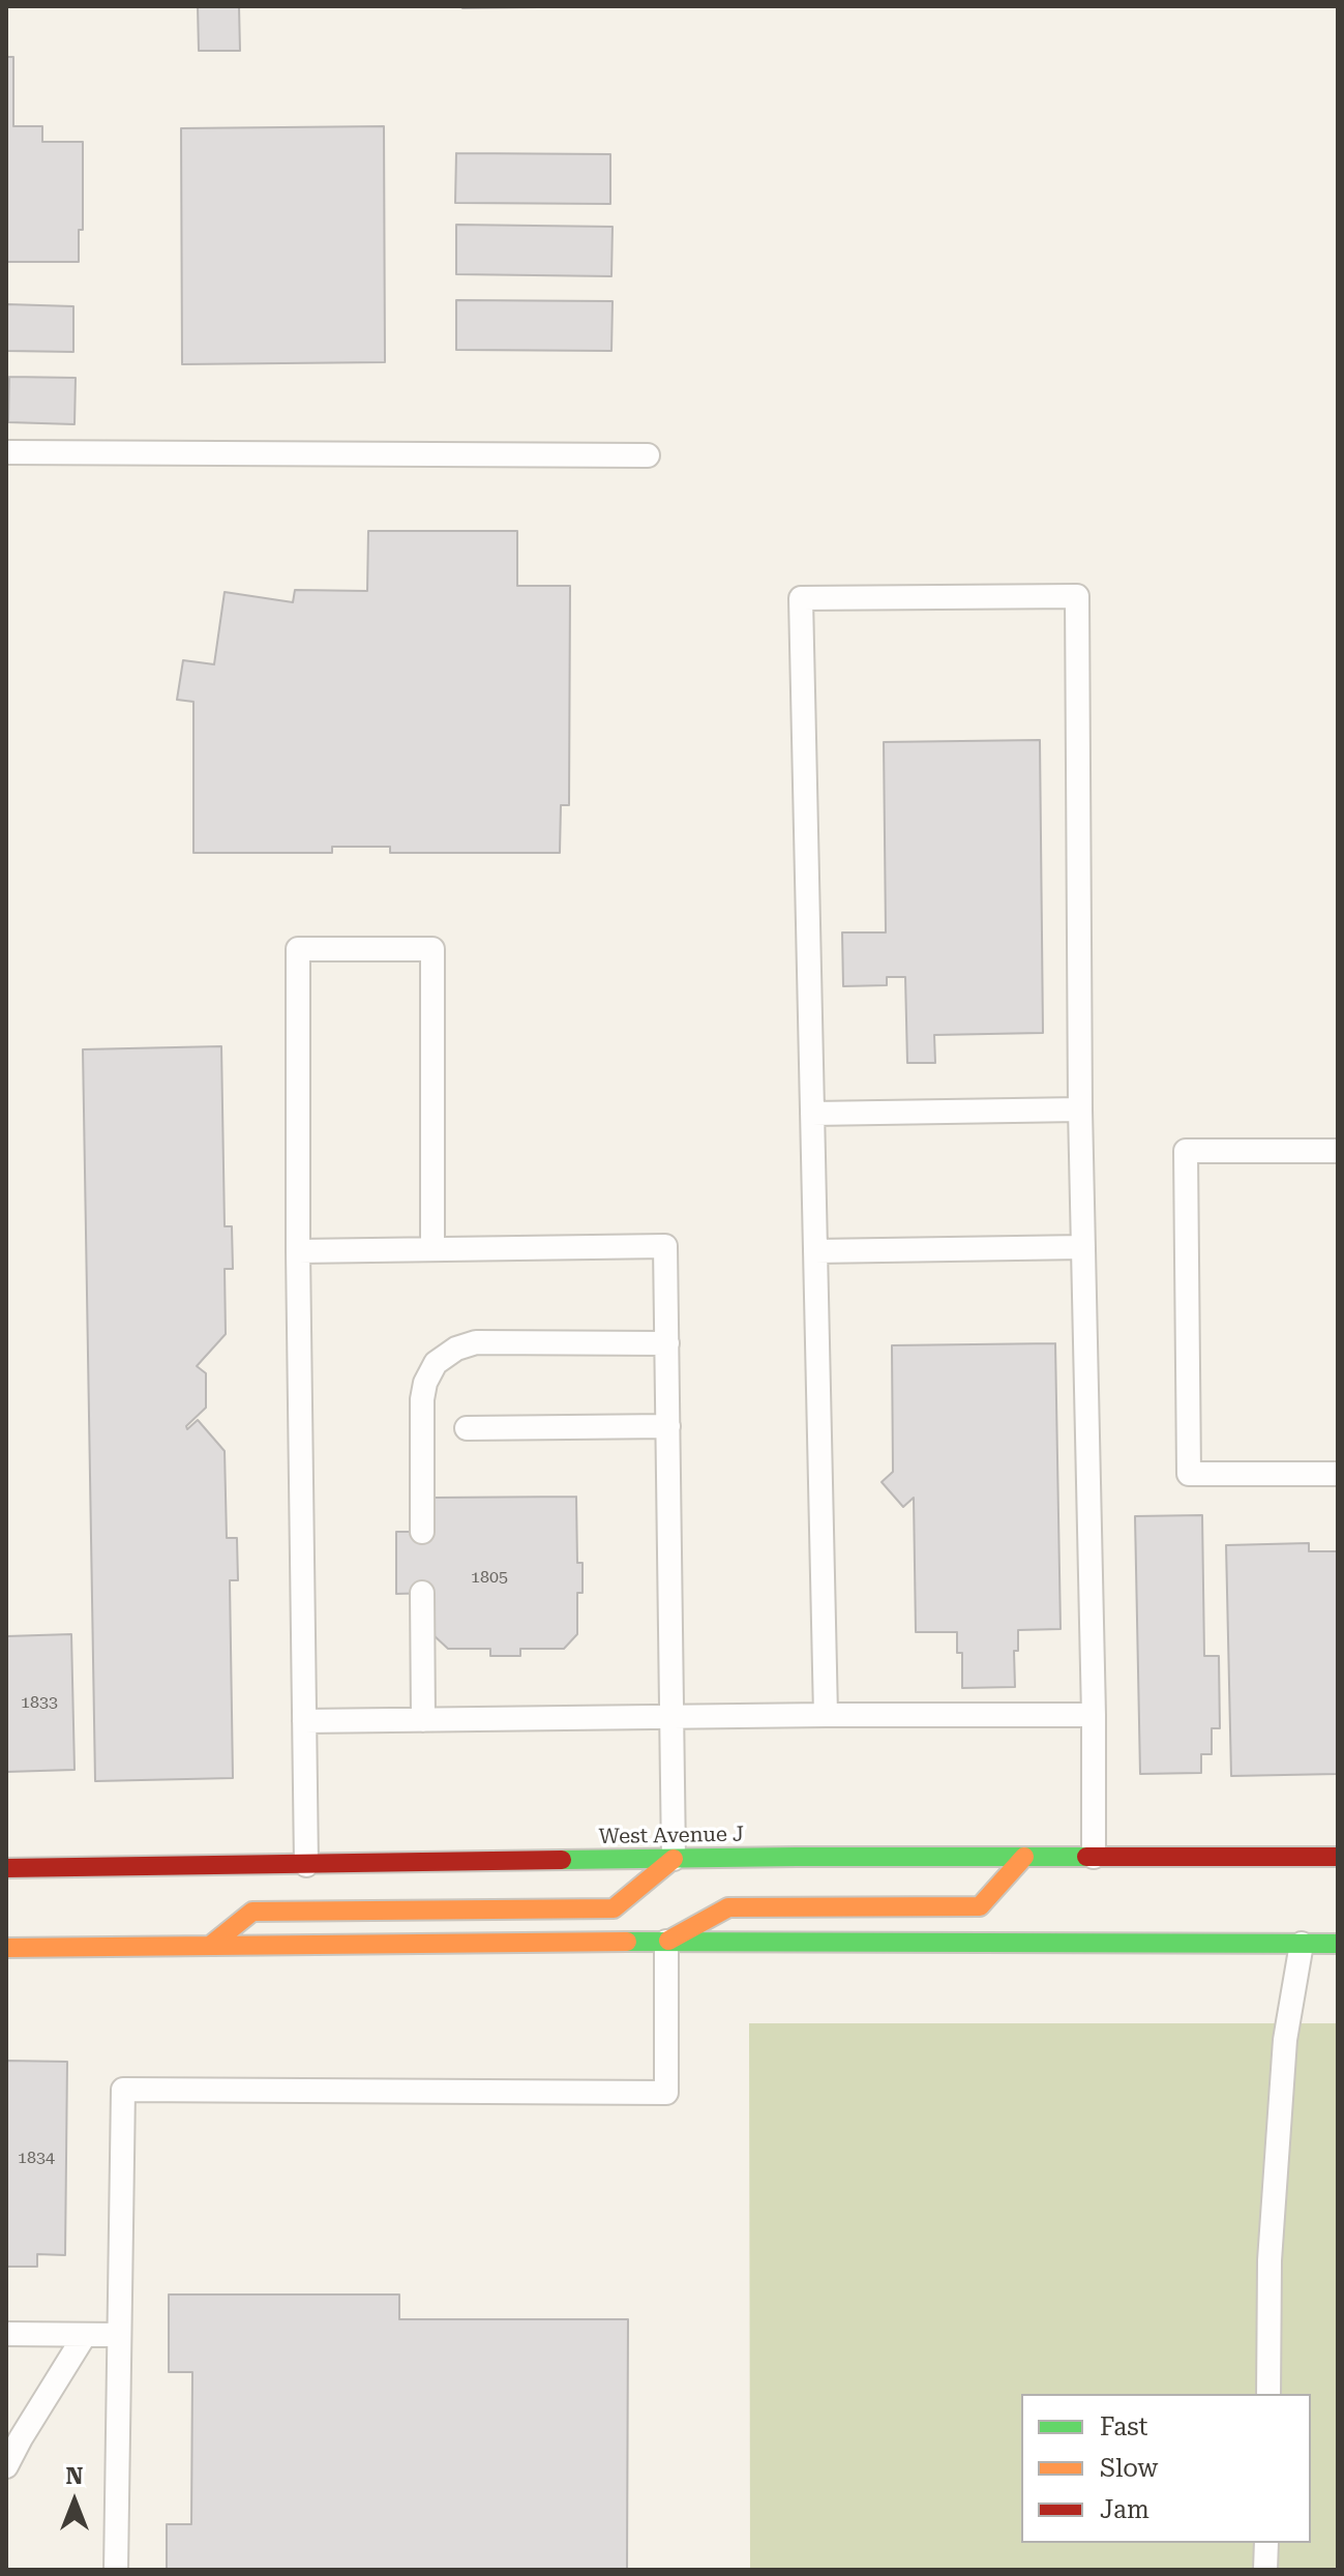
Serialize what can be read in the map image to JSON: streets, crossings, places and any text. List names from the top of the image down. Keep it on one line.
{"streets":{"main road":["West Avenue J"]},"house_numbers":["1805","1833","1834"],"legend":["Fast","Slow","Jam"],"north":"top"}
